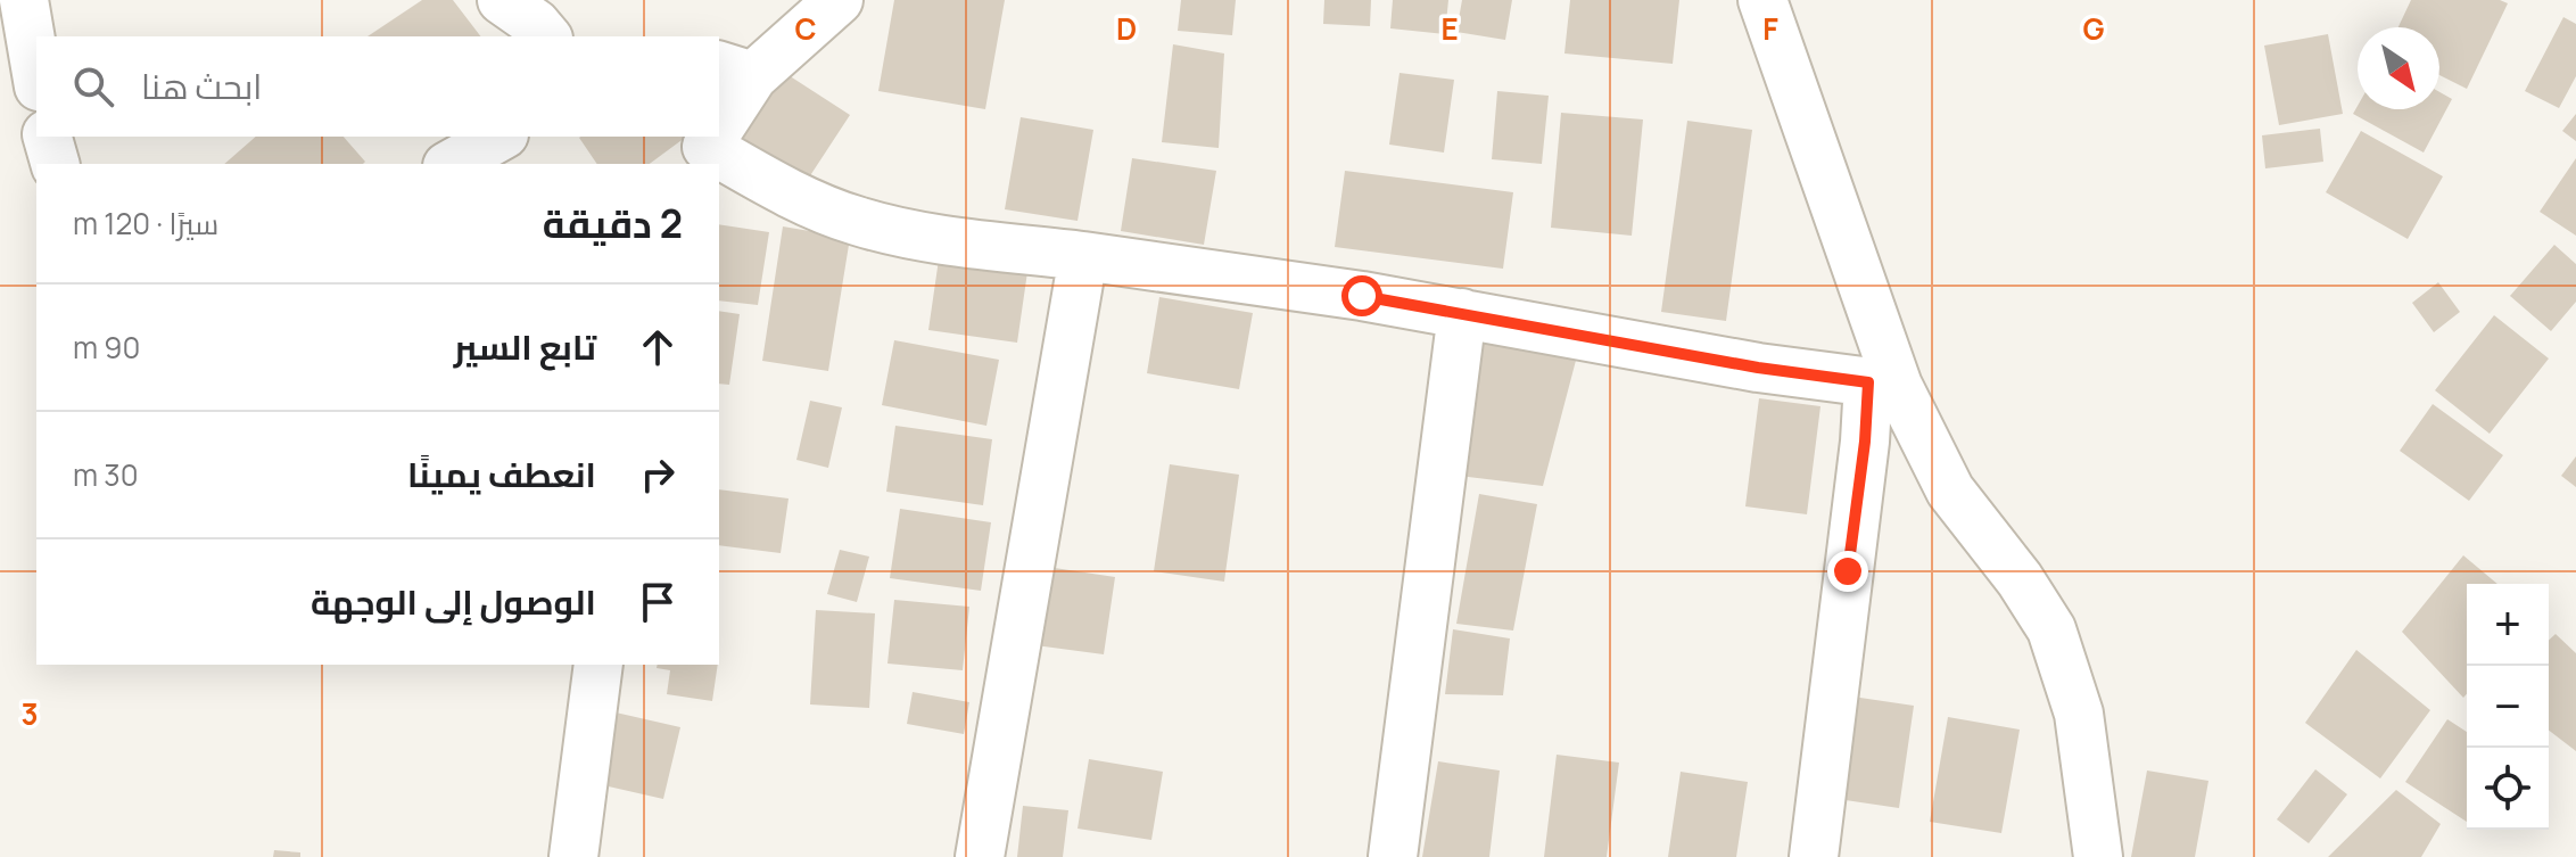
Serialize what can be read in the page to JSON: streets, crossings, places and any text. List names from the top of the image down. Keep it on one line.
{"north":"bottom right","page":{"search":"ابحث هنا","heading":["2 دقيقة","سيرًا · 120 m"],"list":[["تابع السير","90 m"],["انعطف يمينًا","30 m"],"الوصول إلى الوجهة"],"map_buttons":["+","−"]},"grid":{"columns":["C","D","E","F","G"],"rows":["3"]}}
